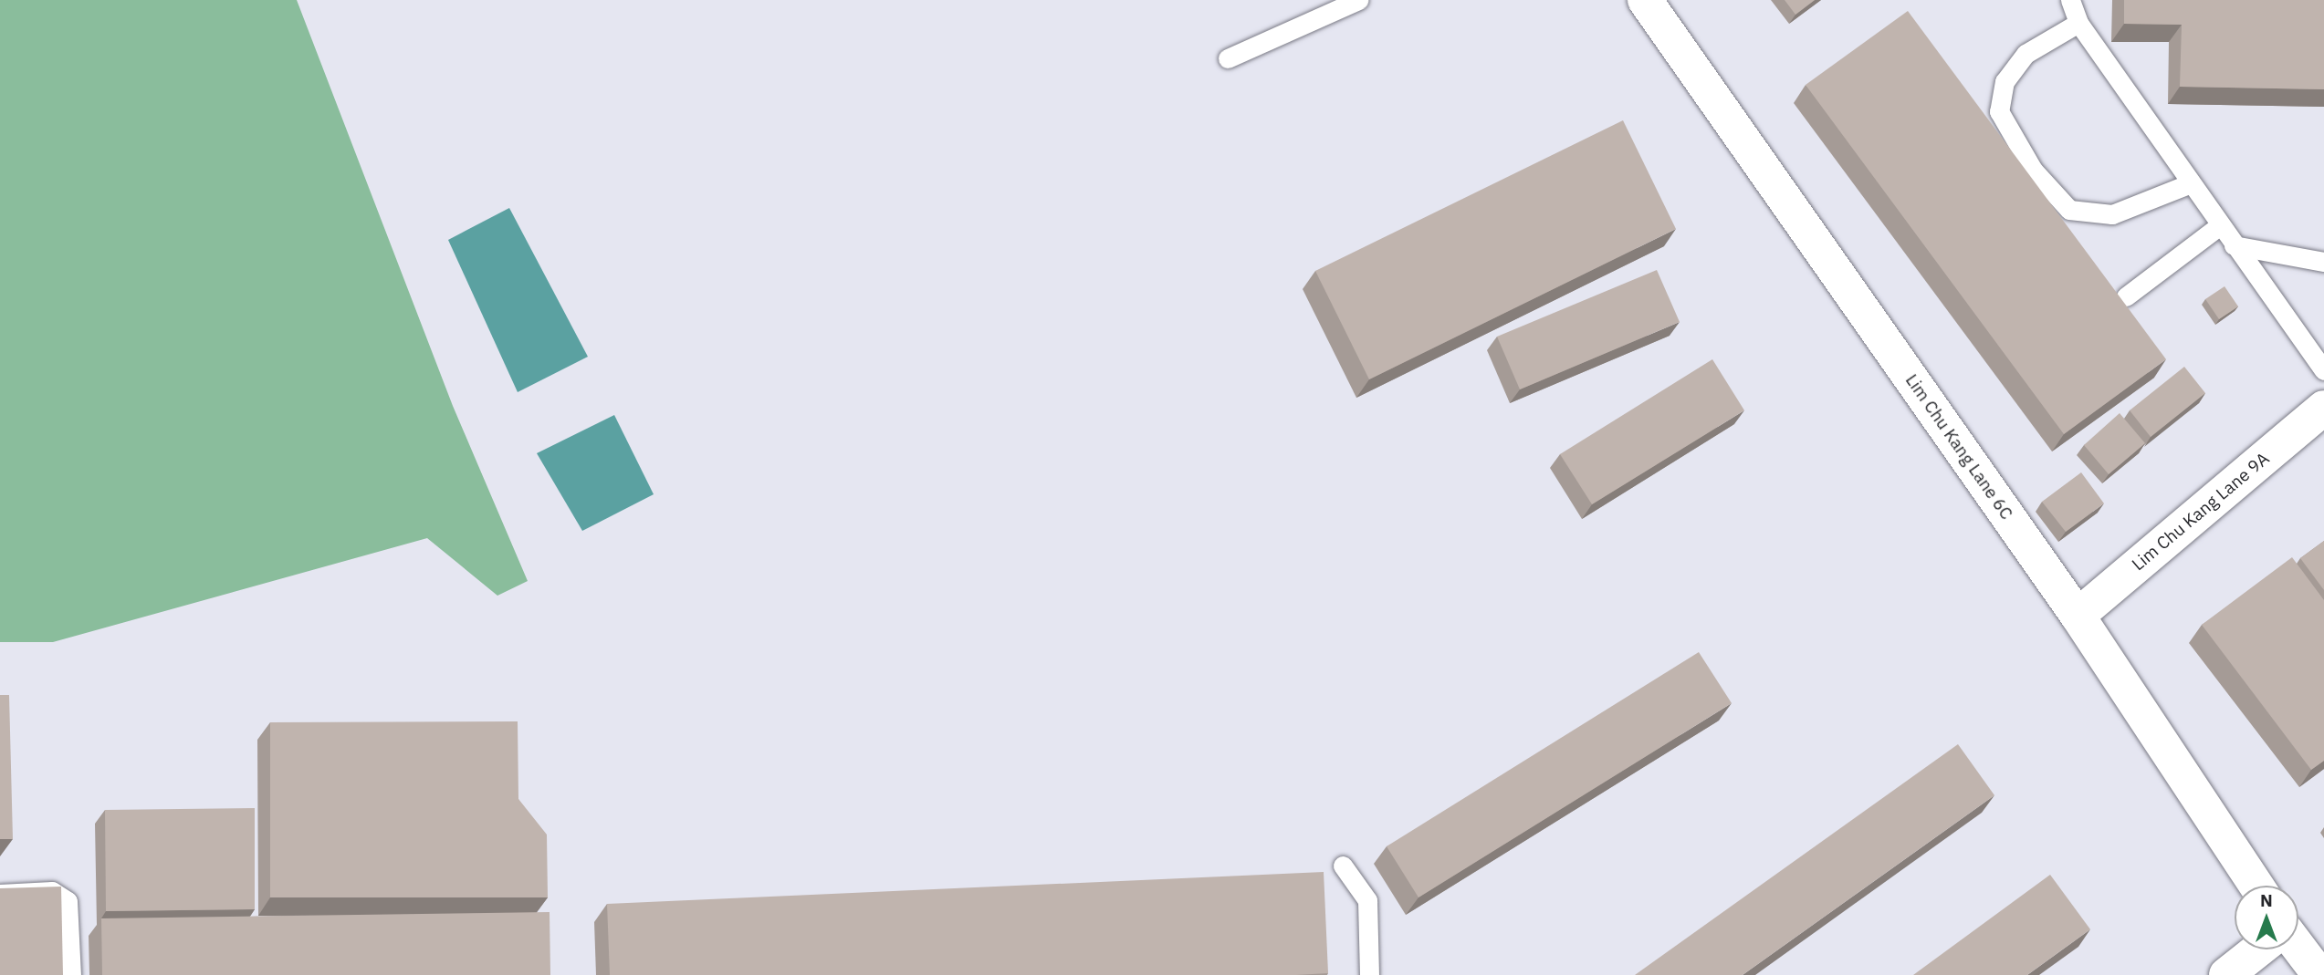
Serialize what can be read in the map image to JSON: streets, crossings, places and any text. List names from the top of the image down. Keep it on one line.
{"streets":{"street":["Lim Chu Kang Lane 6C","Lim Chu Kang Lane 9A"]},"crossings":[["Lim Chu Kang Lane 6C","Lim Chu Kang Lane 9A"]],"north":"top"}
